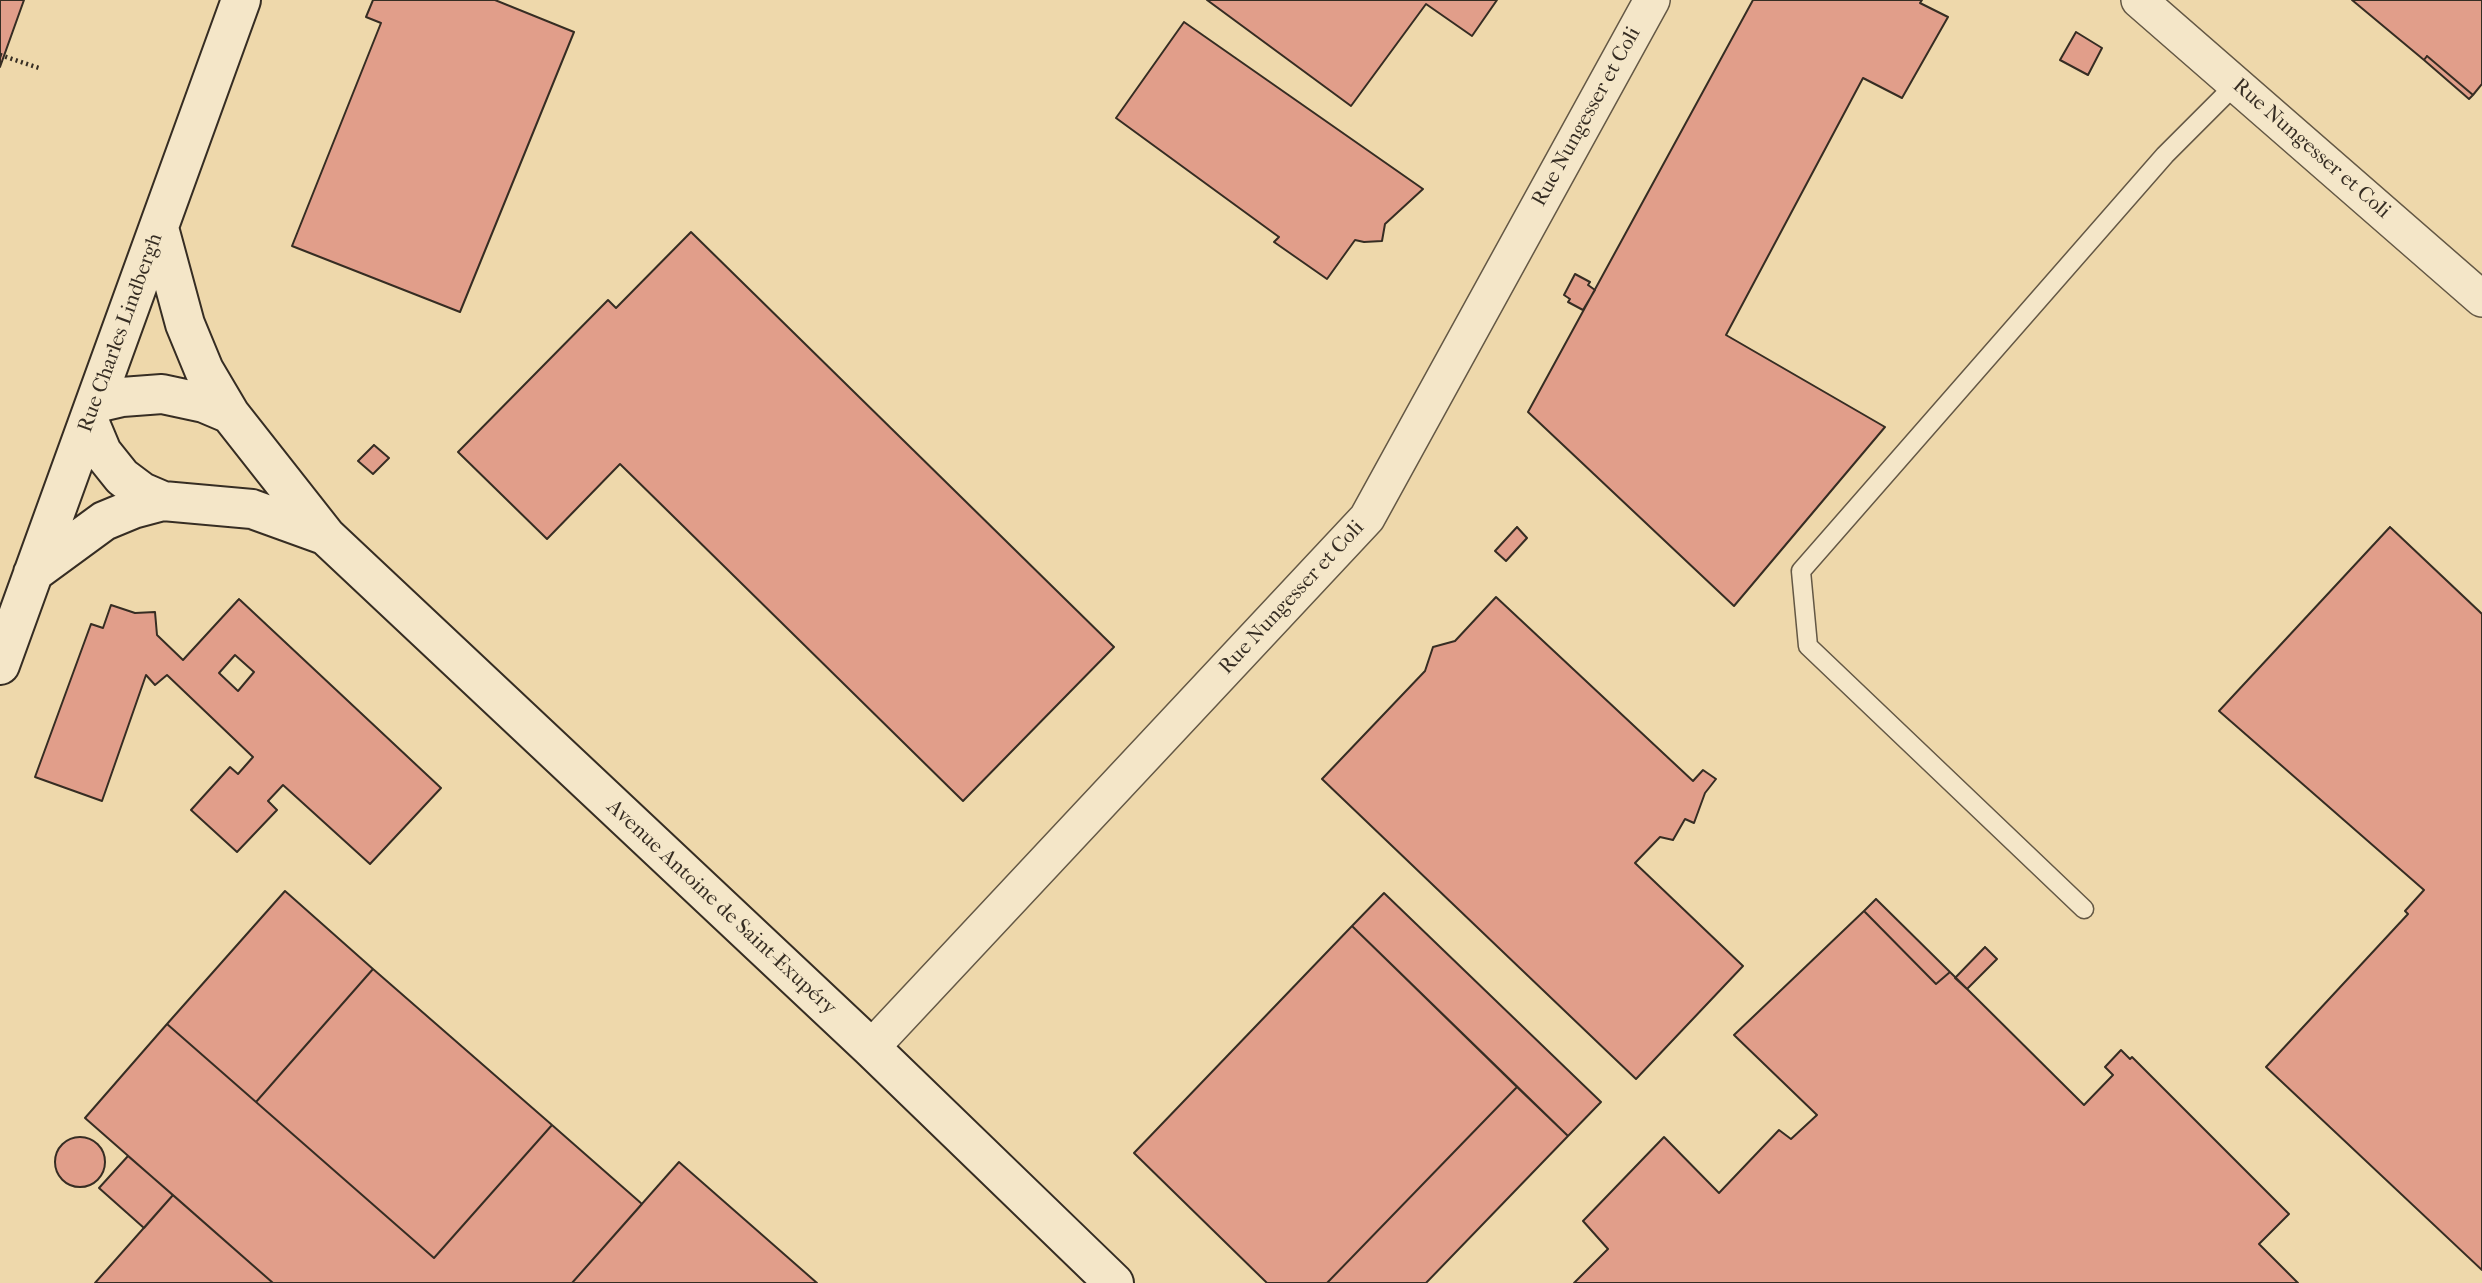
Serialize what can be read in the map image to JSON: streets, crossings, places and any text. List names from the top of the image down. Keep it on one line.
{"streets":{"street":["Rue Nungesser et Coli","Rue Charles Lindbergh","Avenue Antoine de Saint-Exupéry"]},"crossings":[["Rue Nungesser et Coli","Avenue Antoine de Saint-Exupéry"],["Rue Charles Lindbergh","Avenue Antoine de Saint-Exupéry"]]}
